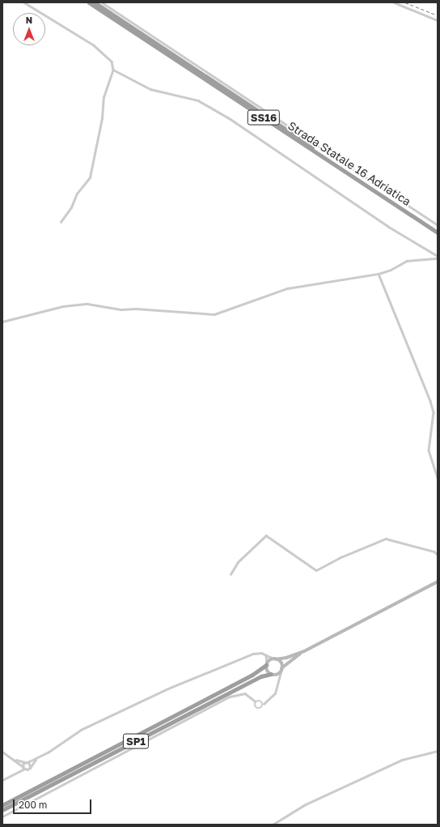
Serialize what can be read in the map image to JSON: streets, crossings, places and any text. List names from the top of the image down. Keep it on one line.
{"streets":{"highway":["SS16","Strada Statale 16 Adriatica","SP1"]},"scale_bar":"200 m","north":"top"}
